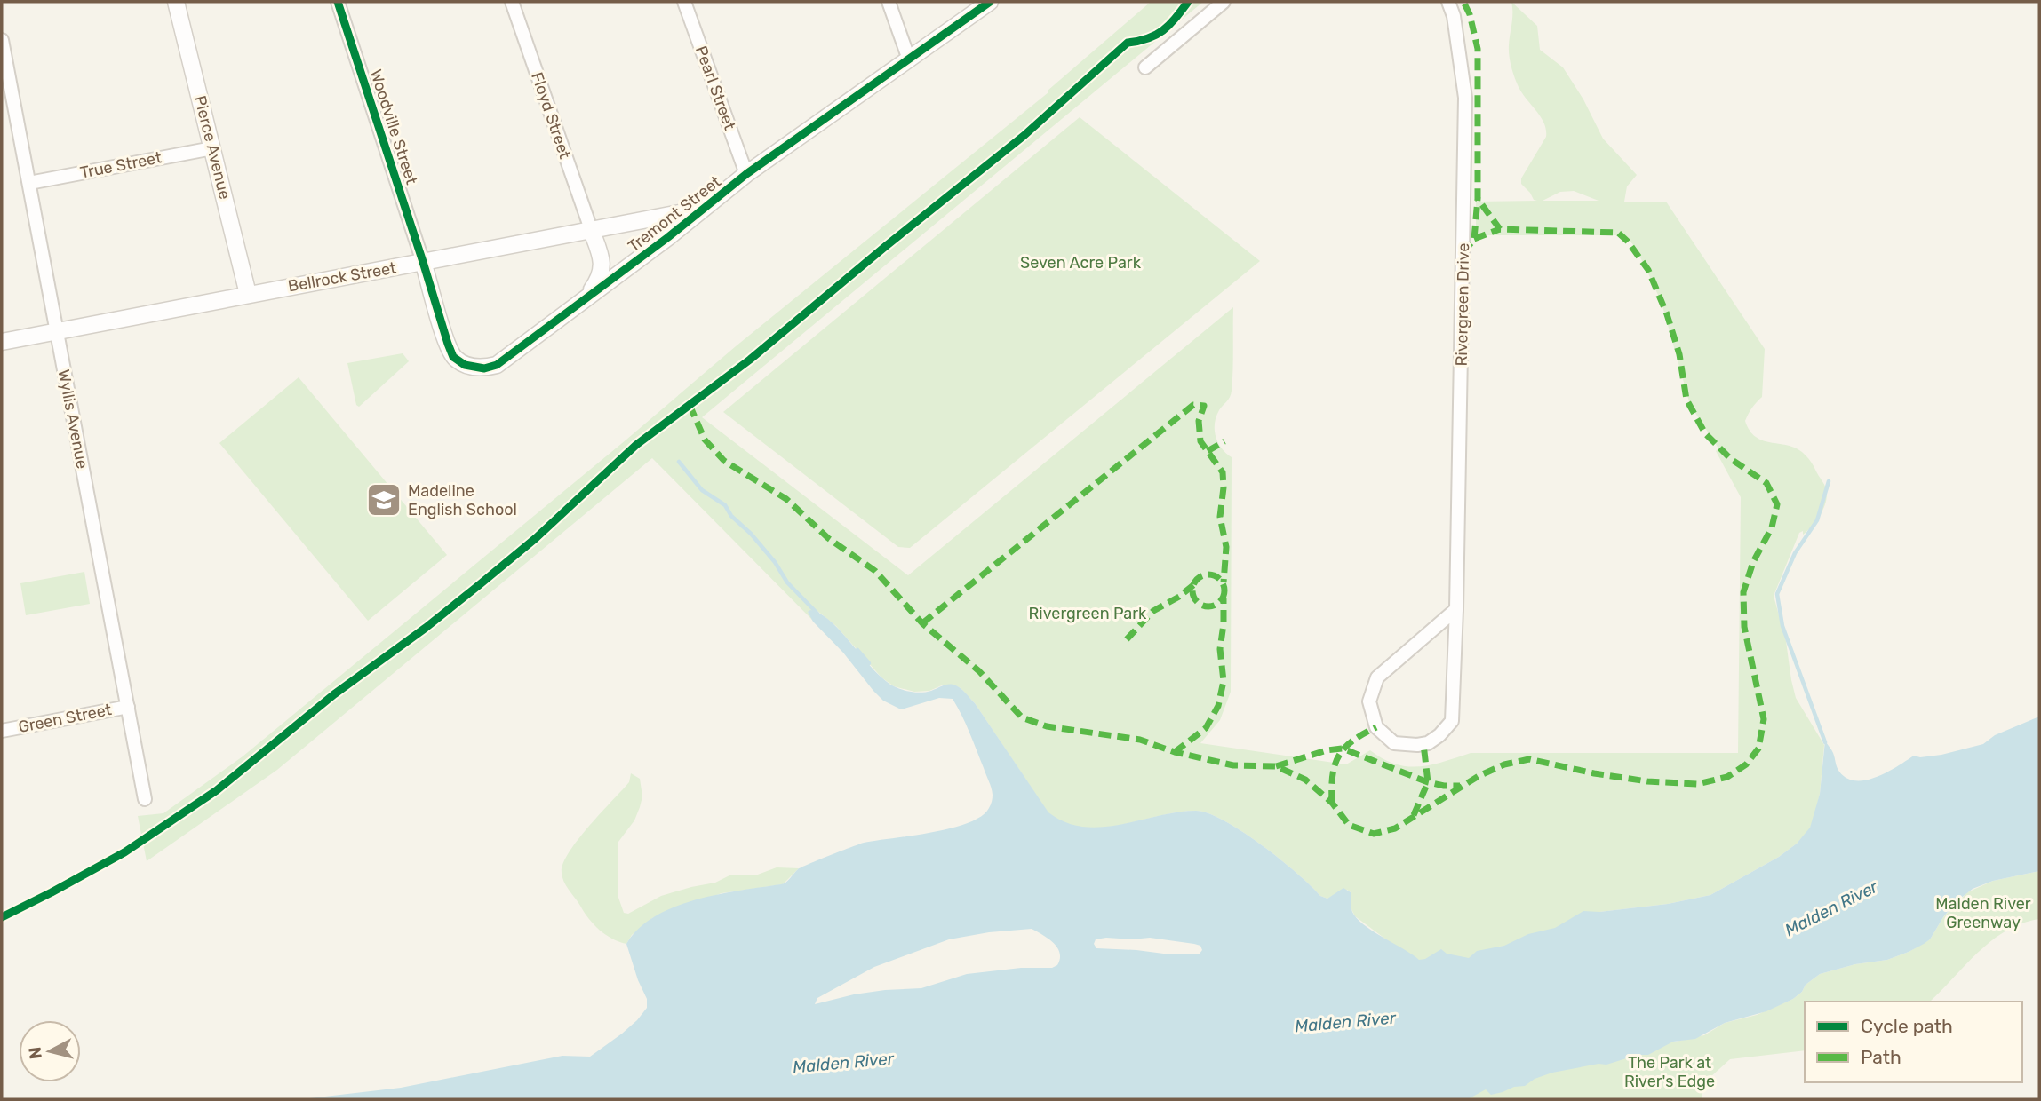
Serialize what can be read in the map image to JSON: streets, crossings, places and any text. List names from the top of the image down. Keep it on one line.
{"streets":{"street":["Pearl Street","Floyd Street","Woodville Street","Pierce Avenue","True Street","Tremont Street","Bellrock Street","Rivergreen Drive","Wyllis Avenue","Green Street"]},"crossings":[["Pearl Street","Tremont Street"],["Floyd Street","Tremont Street"],["Floyd Street","Bellrock Street"],["Woodville Street","Tremont Street"],["Woodville Street","Bellrock Street"],["Pierce Avenue","True Street"],["Pierce Avenue","Bellrock Street"],["True Street","Wyllis Avenue"],["Tremont Street","Bellrock Street"],["Bellrock Street","Wyllis Avenue"],["Wyllis Avenue","Green Street"]],"water":["Malden River"],"parks":["Seven Acre Park","Rivergreen Park","Malden River Greenway","The Park at River's Edge"],"places":{"school or university":["Madeline English School"]},"legend":["Cycle path","Path"],"north":"left"}
